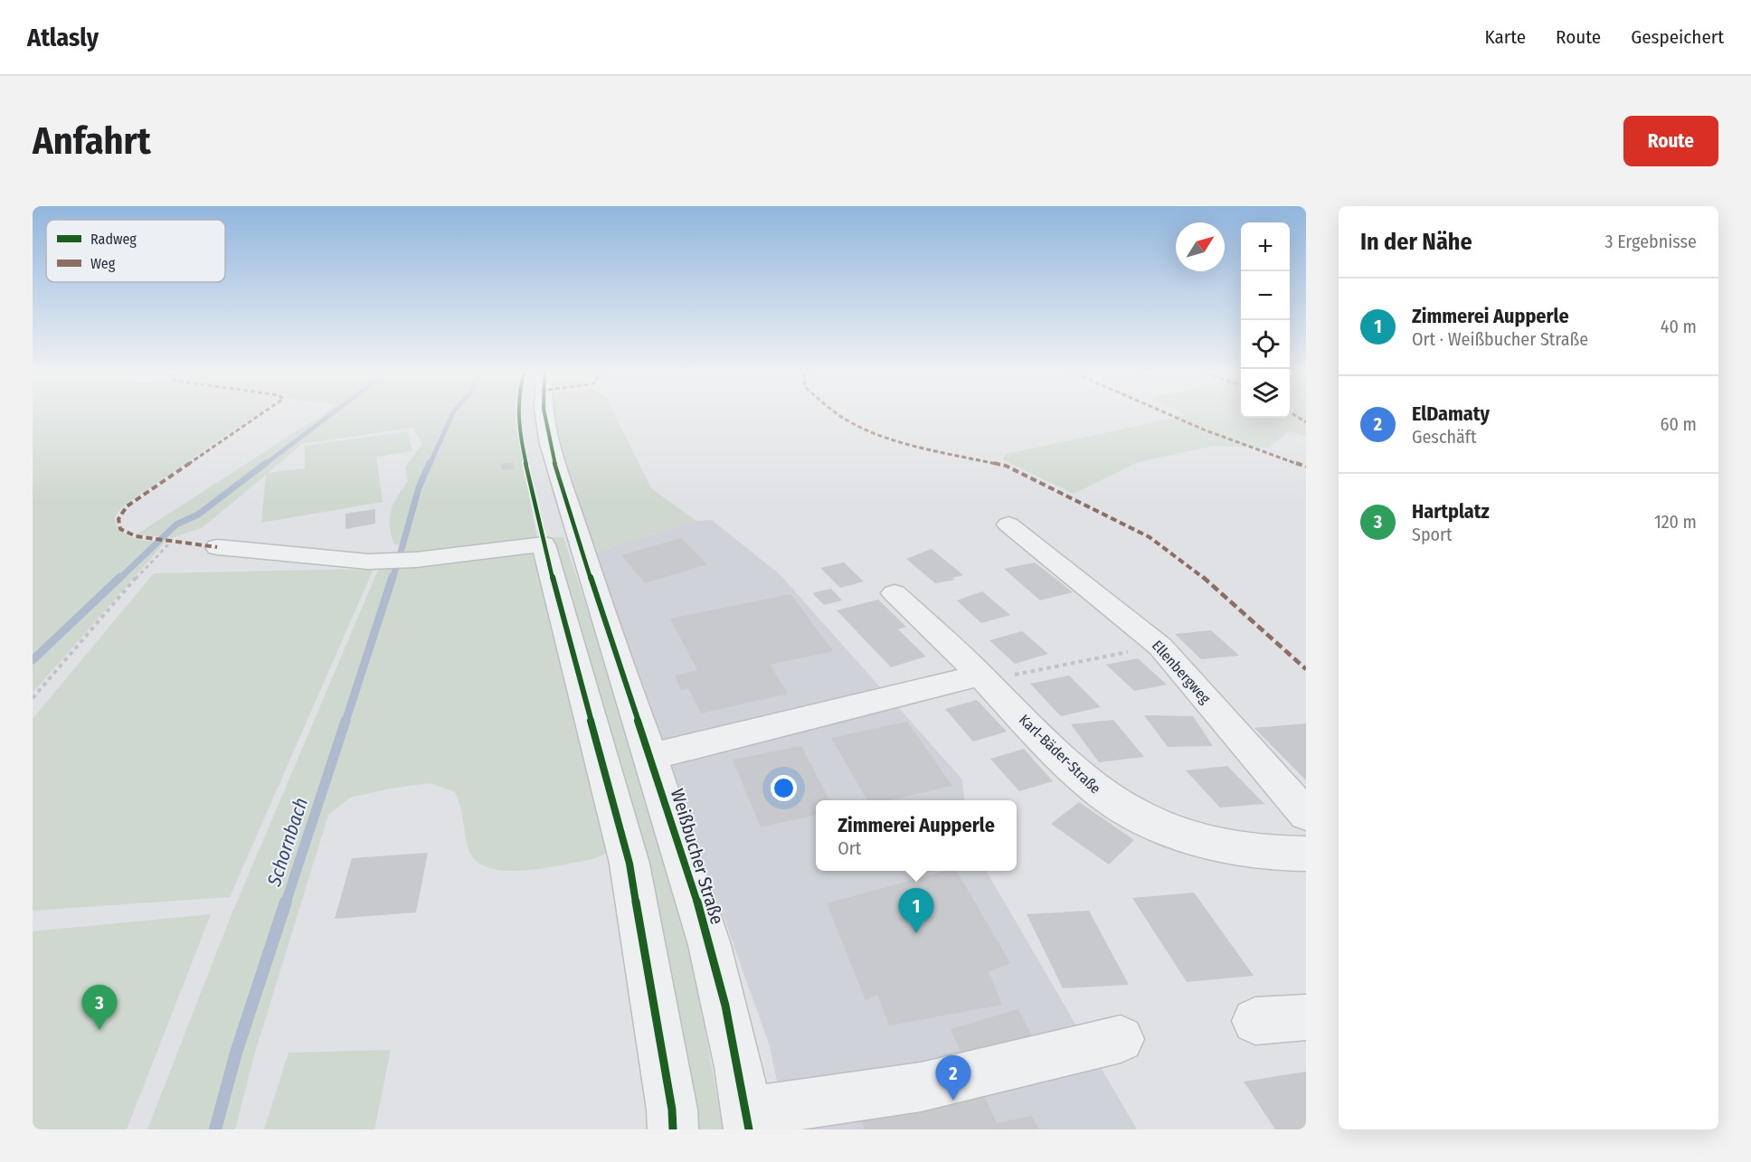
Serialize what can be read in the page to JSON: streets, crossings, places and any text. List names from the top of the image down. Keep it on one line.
{"streets":{"street":["Ellenbergweg","Karl-Bäder-Straße","Weißbucher Straße"]},"water":["Schornbach"],"legend":["Radweg","Weg"],"north":"top right","page":{"header":"Atlasly","nav":["Karte","Route","Gespeichert"],"buttons":"Route","title":"Anfahrt","heading":["In der Nähe","3 Ergebnisse"],"map_buttons":["+","−"],"list":[{"mark":"1","name":"Zimmerei Aupperle","note":"Ort · Weißbucher Straße","value":"40 m"},{"mark":"2","name":"ElDamaty","note":"Geschäft","value":"60 m"},{"mark":"3","name":"Hartplatz","note":"Sport","value":"120 m"}],"popup":["Zimmerei Aupperle","Ort"],"pins":["1","3","2"]}}
